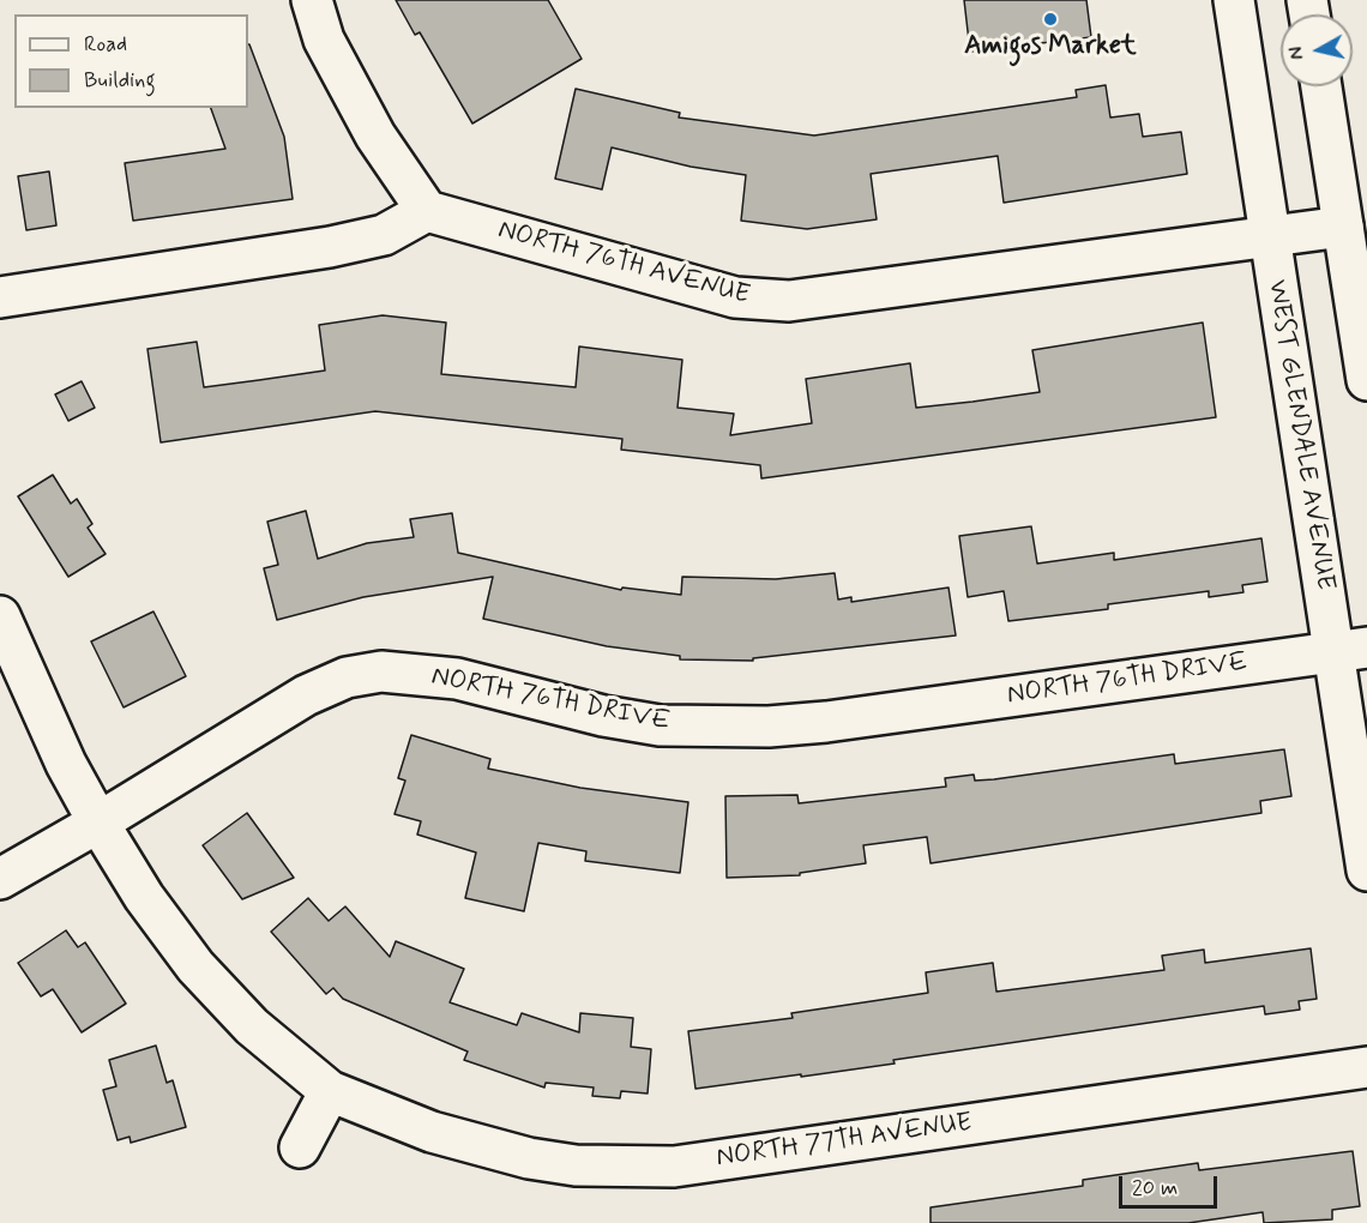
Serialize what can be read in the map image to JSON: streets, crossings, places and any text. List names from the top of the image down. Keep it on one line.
{"streets":{"street":["NORTH 76TH AVENUE","WEST GLENDALE AVENUE","NORTH 76TH DRIVE","NORTH 77TH AVENUE"]},"crossings":[["NORTH 76TH AVENUE","WEST GLENDALE AVENUE"],["WEST GLENDALE AVENUE","NORTH 76TH DRIVE"],["NORTH 76TH DRIVE","NORTH 77TH AVENUE"]],"places":["Amigos Market"],"legend":["Road","Building"],"scale_bar":"20 m","north":"left"}
